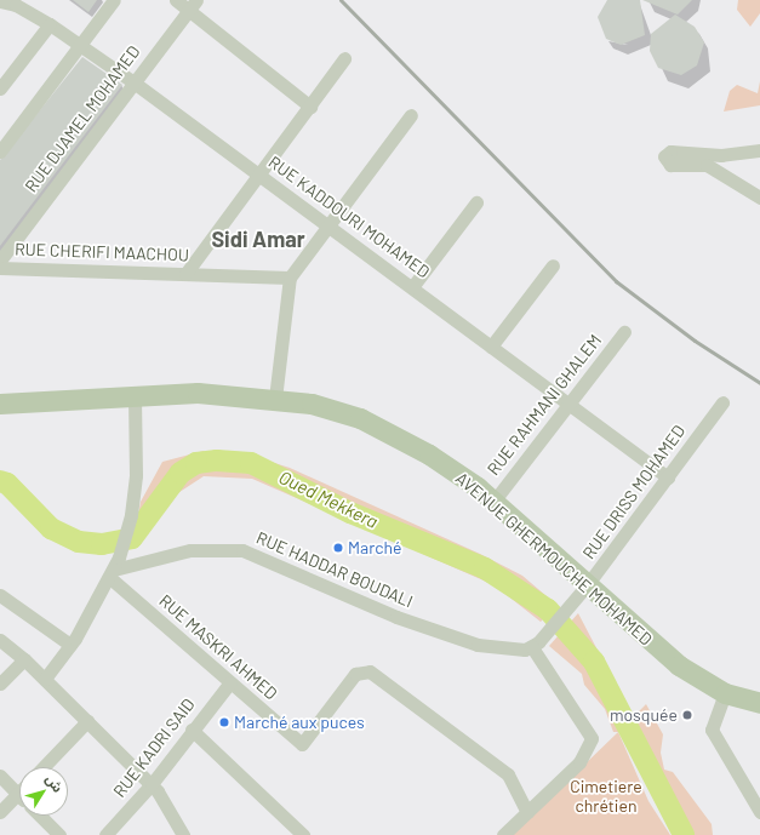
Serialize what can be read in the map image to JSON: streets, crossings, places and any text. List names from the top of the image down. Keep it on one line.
{"streets":{"main road":["AVENUE GHERMOUCHE MOHAMED"],"street":["RUE DJAMEL MOHAMED","RUE KADDOURI MOHAMED","RUE CHERIFI MAACHOU","RUE RAHMANI GHALEM","RUE DRISS MOHAMED","RUE HADDAR BOUDALI","RUE MASKRI AHMED","RUE KADRI SAID"]},"crossings":[["RUE DJAMEL MOHAMED","RUE KADDOURI MOHAMED"],["RUE KADDOURI MOHAMED","RUE RAHMANI GHALEM"],["RUE KADDOURI MOHAMED","RUE DRISS MOHAMED"],["RUE RAHMANI GHALEM","AVENUE GHERMOUCHE MOHAMED"],["RUE DRISS MOHAMED","AVENUE GHERMOUCHE MOHAMED"],["RUE DRISS MOHAMED","RUE HADDAR BOUDALI"],["RUE HADDAR BOUDALI","RUE MASKRI AHMED"],["RUE MASKRI AHMED","RUE KADRI SAID"]],"districts":["Sidi Amar"],"water":["Oued Mekkera"],"parks":["Cimetiere chrétien"],"places":["Marché","mosquée","Marché aux puces"],"north":"top right"}
